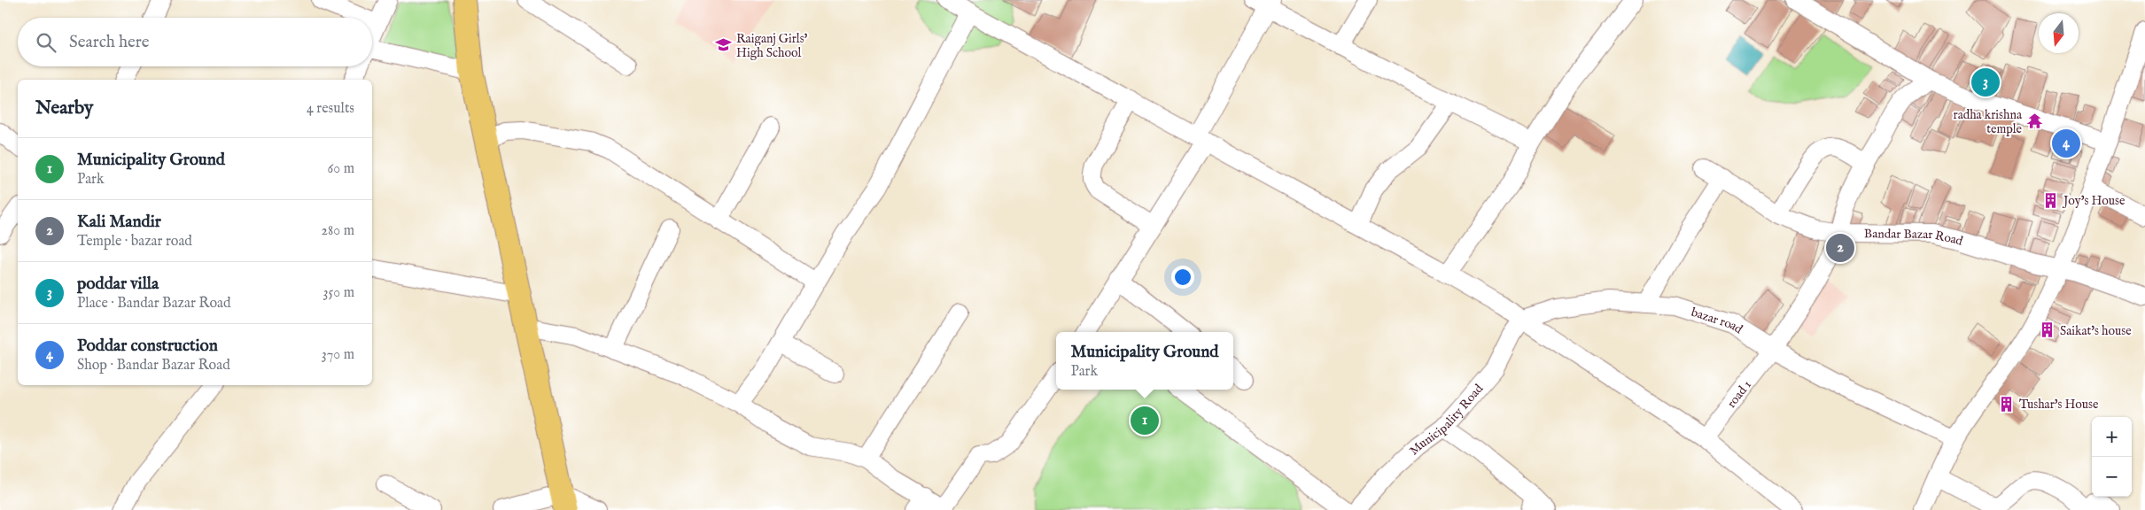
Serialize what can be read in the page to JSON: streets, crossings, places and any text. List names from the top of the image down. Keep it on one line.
{"streets":{"street":["Bandar Bazar Road","bazar road","road 1","Municipality Road"]},"crossings":[["bazar road","road 1"],["bazar road","Municipality Road"]],"places":{"school or university":["Raiganj Girls' High School"],"temple":["radha krishna temple"],"building":["Joy's House","Saikat's house","Tushar's House"]},"north":"bottom","page":{"search":"Search here","pins":["3","4","2","1"],"heading":["Nearby","4 results"],"list":[{"mark":"1","name":"Municipality Ground","note":"Park","value":"60 m"},{"mark":"2","name":"Kali Mandir","note":"Temple · bazar road","value":"280 m"},{"mark":"3","name":"poddar villa","note":"Place · Bandar Bazar Road","value":"350 m"},{"mark":"4","name":"Poddar construction","note":"Shop · Bandar Bazar Road","value":"370 m"}],"popup":["Municipality Ground","Park"],"map_buttons":["+","−"]}}
